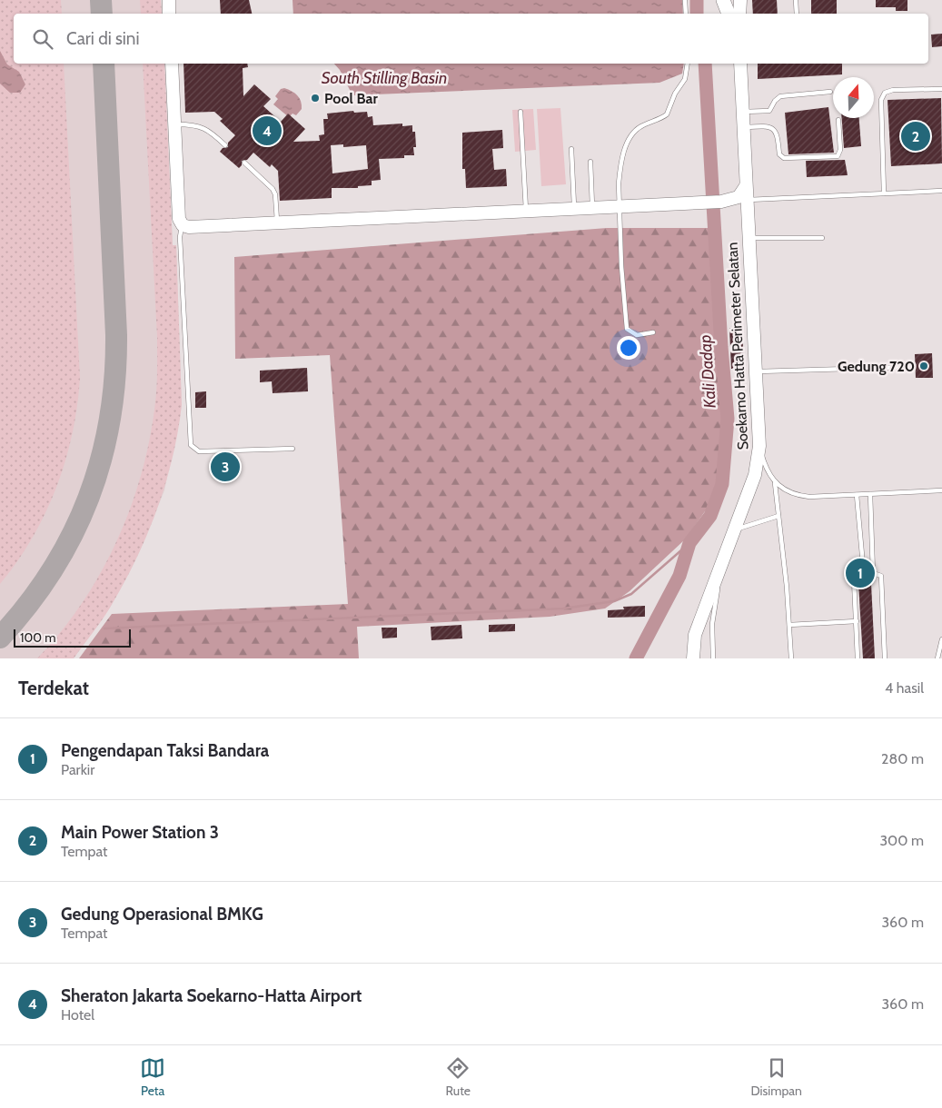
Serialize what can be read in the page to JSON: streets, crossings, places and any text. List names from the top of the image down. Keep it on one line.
{"streets":{"street":["Soekarno Hatta Perimeter Selatan"]},"water":["South Stilling Basin","Kali Dadap"],"places":["Pool Bar","Gedung 720"],"scale_bar":"100 m","north":"top","page":{"search":"Cari di sini","pins":["4","2","3","1"],"scale":"100 m","heading":["Terdekat","4 hasil"],"list":[{"mark":"1","name":"Pengendapan Taksi Bandara","note":"Parkir","value":"280 m"},{"mark":"2","name":"Main Power Station 3","note":"Tempat","value":"300 m"},{"mark":"3","name":"Gedung Operasional BMKG","note":"Tempat","value":"360 m"},{"mark":"4","name":"Sheraton Jakarta Soekarno-Hatta Airport","note":"Hotel","value":"360 m"}],"nav":["Peta","Rute","Disimpan"]}}
